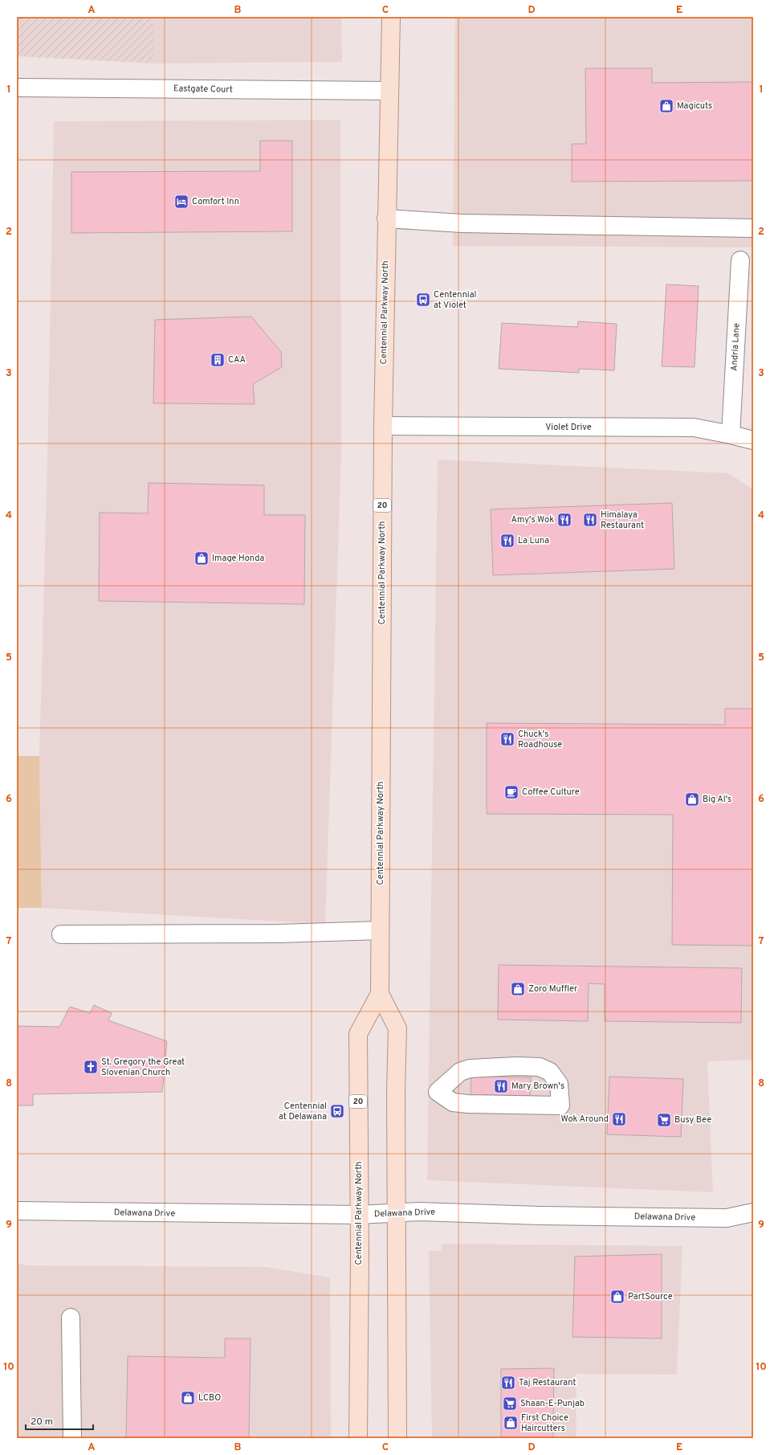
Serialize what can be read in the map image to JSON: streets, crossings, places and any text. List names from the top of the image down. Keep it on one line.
{"streets":{"main road":["Centennial Parkway North","20"],"street":["Eastgate Court","Andria Lane","Violet Drive","Delawana Drive"]},"crossings":[["Eastgate Court","Centennial Parkway North"],["Centennial Parkway North","Violet Drive"],["Centennial Parkway North","Delawana Drive"],["Andria Lane","Violet Drive"]],"places":{"shop":["Magicuts","Image Honda","Big Al's","Zoro Muffler","PartSource","LCBO","First Choice Haircutters"],"hotel":["Comfort Inn"],"bus stop":["Centennial at Violet","Centennial at Delawana"],"building":["CAA"],"restaurant":["Amy's Wok","Himalaya Restaurant","La Luna","Chuck's Roadhouse","Mary Brown's","Wok Around","Taj Restaurant"],"cafe":["Coffee Culture"],"church":["St. Gregory the Great Slovenian Church"],"supermarket":["Busy Bee","Shaan-E-Punjab"]},"scale_bar":"20 m","grid":{"columns":["A","B","C","D","E"],"rows":["1","2","3","4","5","6","7","8","9","10"]}}
